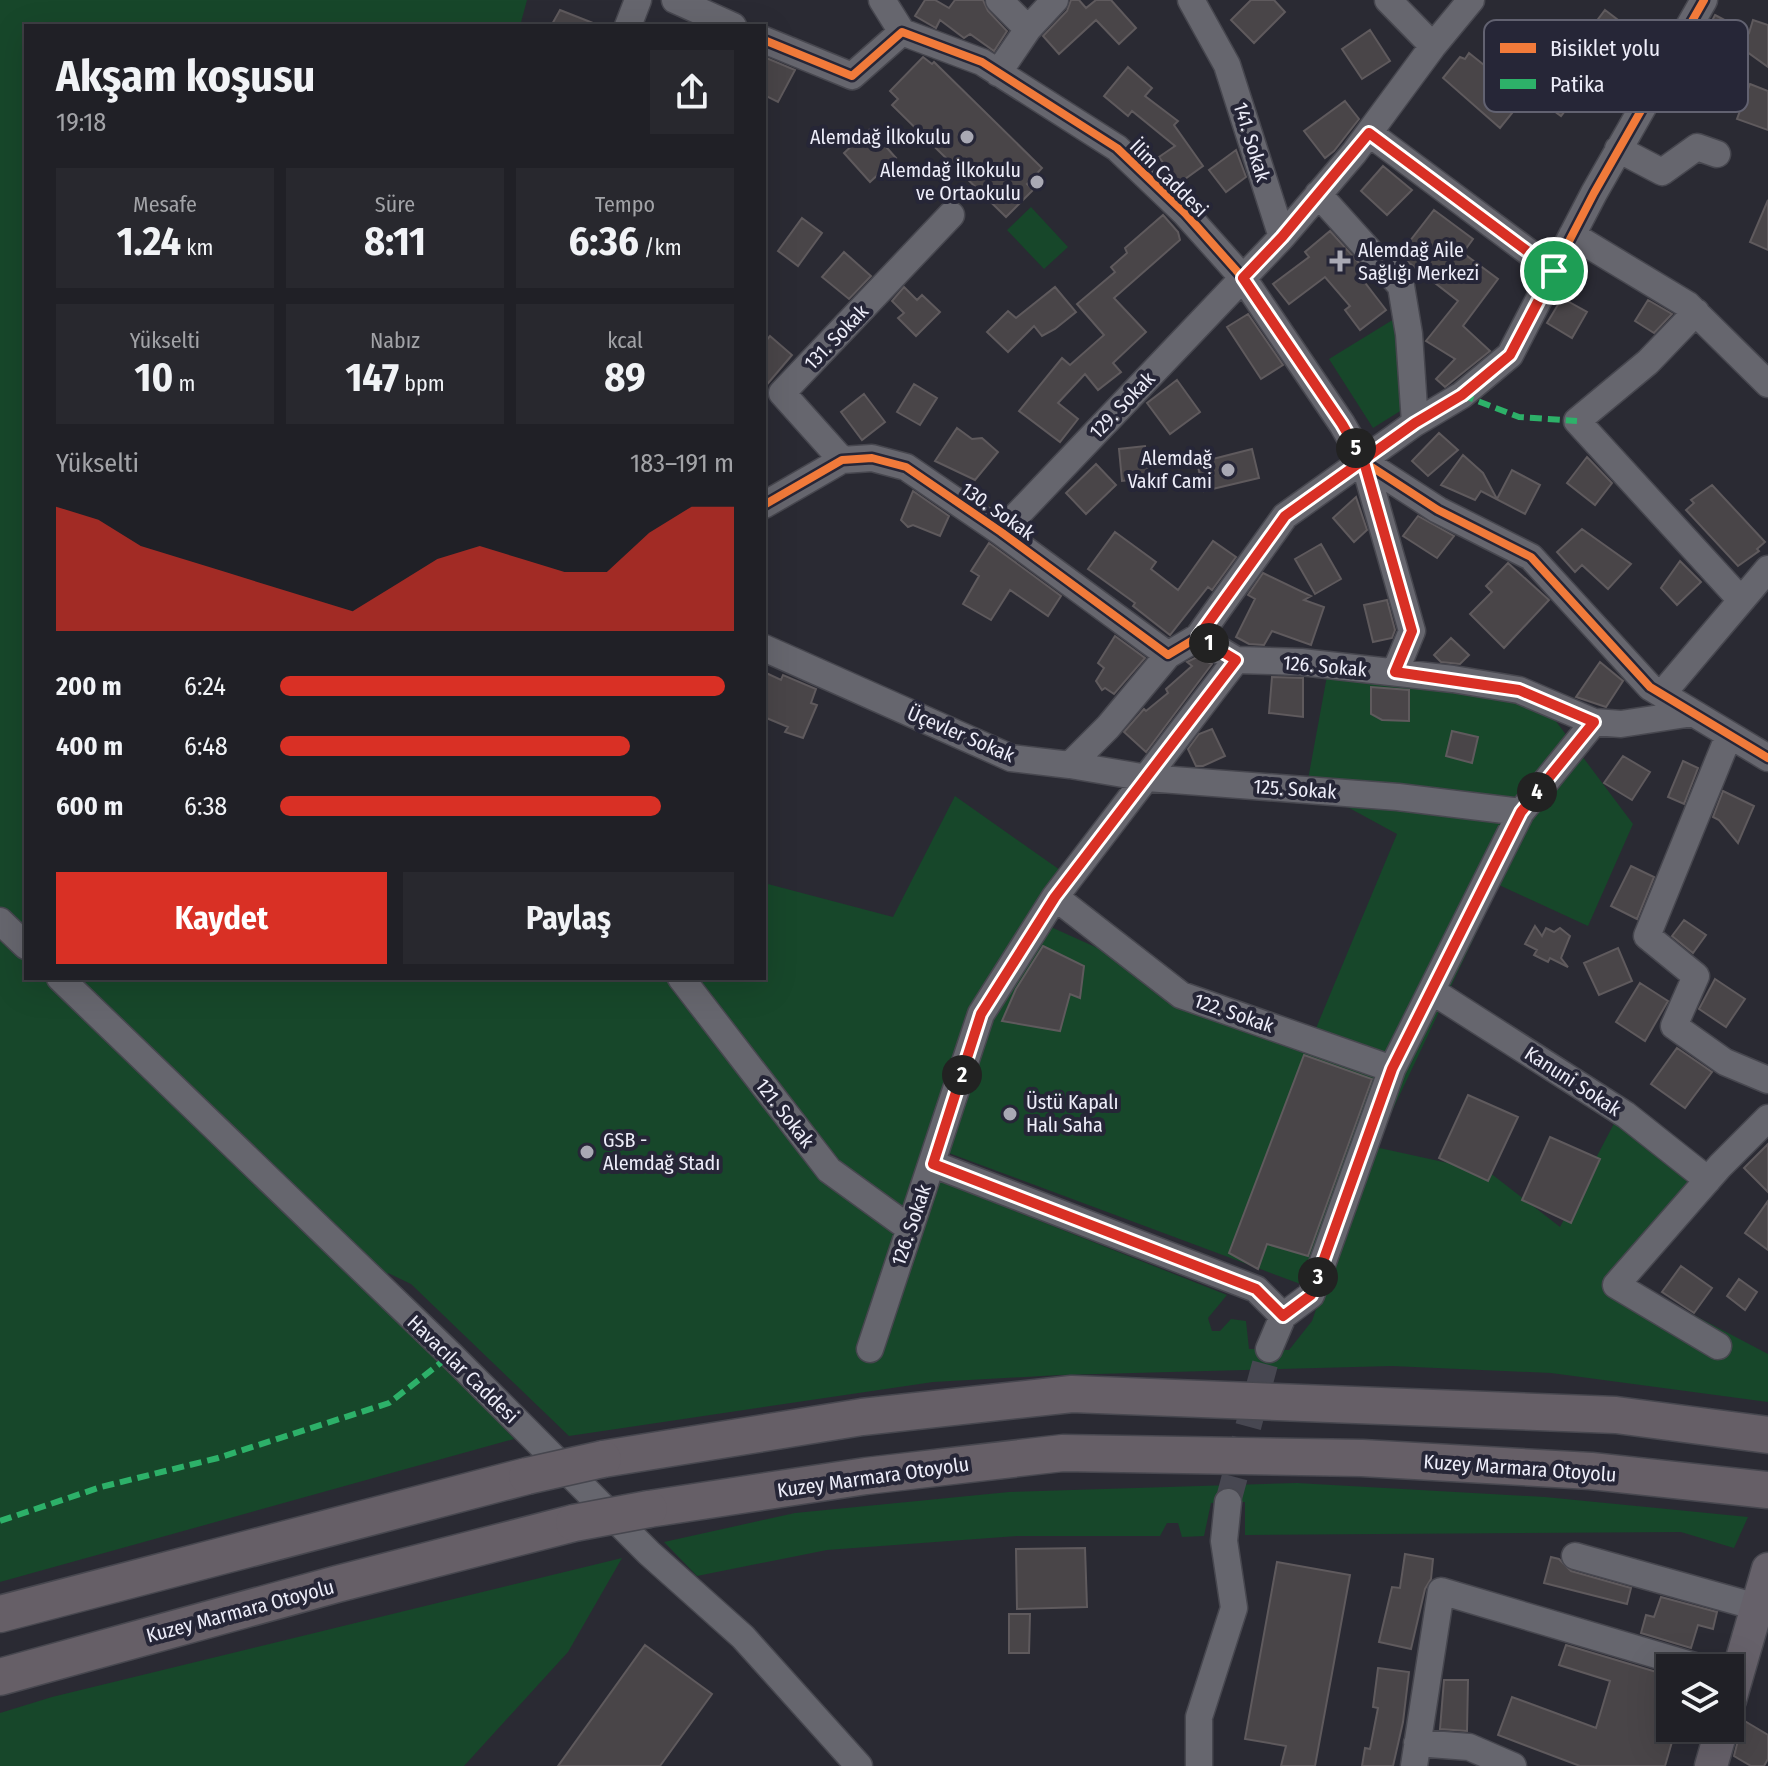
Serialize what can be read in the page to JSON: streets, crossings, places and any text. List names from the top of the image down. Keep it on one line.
{"streets":{"highway":["Kuzey Marmara Otoyolu"],"street":["141. Sokak","İlim Caddesi","131. Sokak","129. Sokak","130. Sokak","126. Sokak","Üçevler Sokak","125. Sokak","122. Sokak","Kanuni Sokak","121. Sokak","Havacılar Caddesi"]},"crossings":[["İlim Caddesi","129. Sokak"],["İlim Caddesi","126. Sokak"],["131. Sokak","130. Sokak"],["129. Sokak","130. Sokak"],["126. Sokak","125. Sokak"],["126. Sokak","122. Sokak"],["126. Sokak","121. Sokak"],["Üçevler Sokak","125. Sokak"]],"places":{"other":["Alemdağ İlkokulu","Alemdağ İlkokulu ve Ortaokulu","Alemdağ Vakıf Cami","Üstü Kapalı Halı Saha","GSB - Alemdağ Stadı"],"health":["Alemdağ Aile Sağlığı Merkezi"]},"legend":["Bisiklet yolu","Patika"],"page":{"heading":["Akşam koşusu","19:18"],"stats":[["Mesafe","1.24 km"],["Süre","8:11"],["Tempo","6:36 /km"],["Yükselti","10 m"],["Nabız","147 bpm"],["kcal","89"]],"pins":["5","1","4","2","3"],"chart":["Yükselti","183–191 m"],"list":[{"name":"200 m","note":"6:24"},{"name":"400 m","note":"6:48"},{"name":"600 m","note":"6:38"}],"buttons":["Kaydet","Paylaş"]}}
